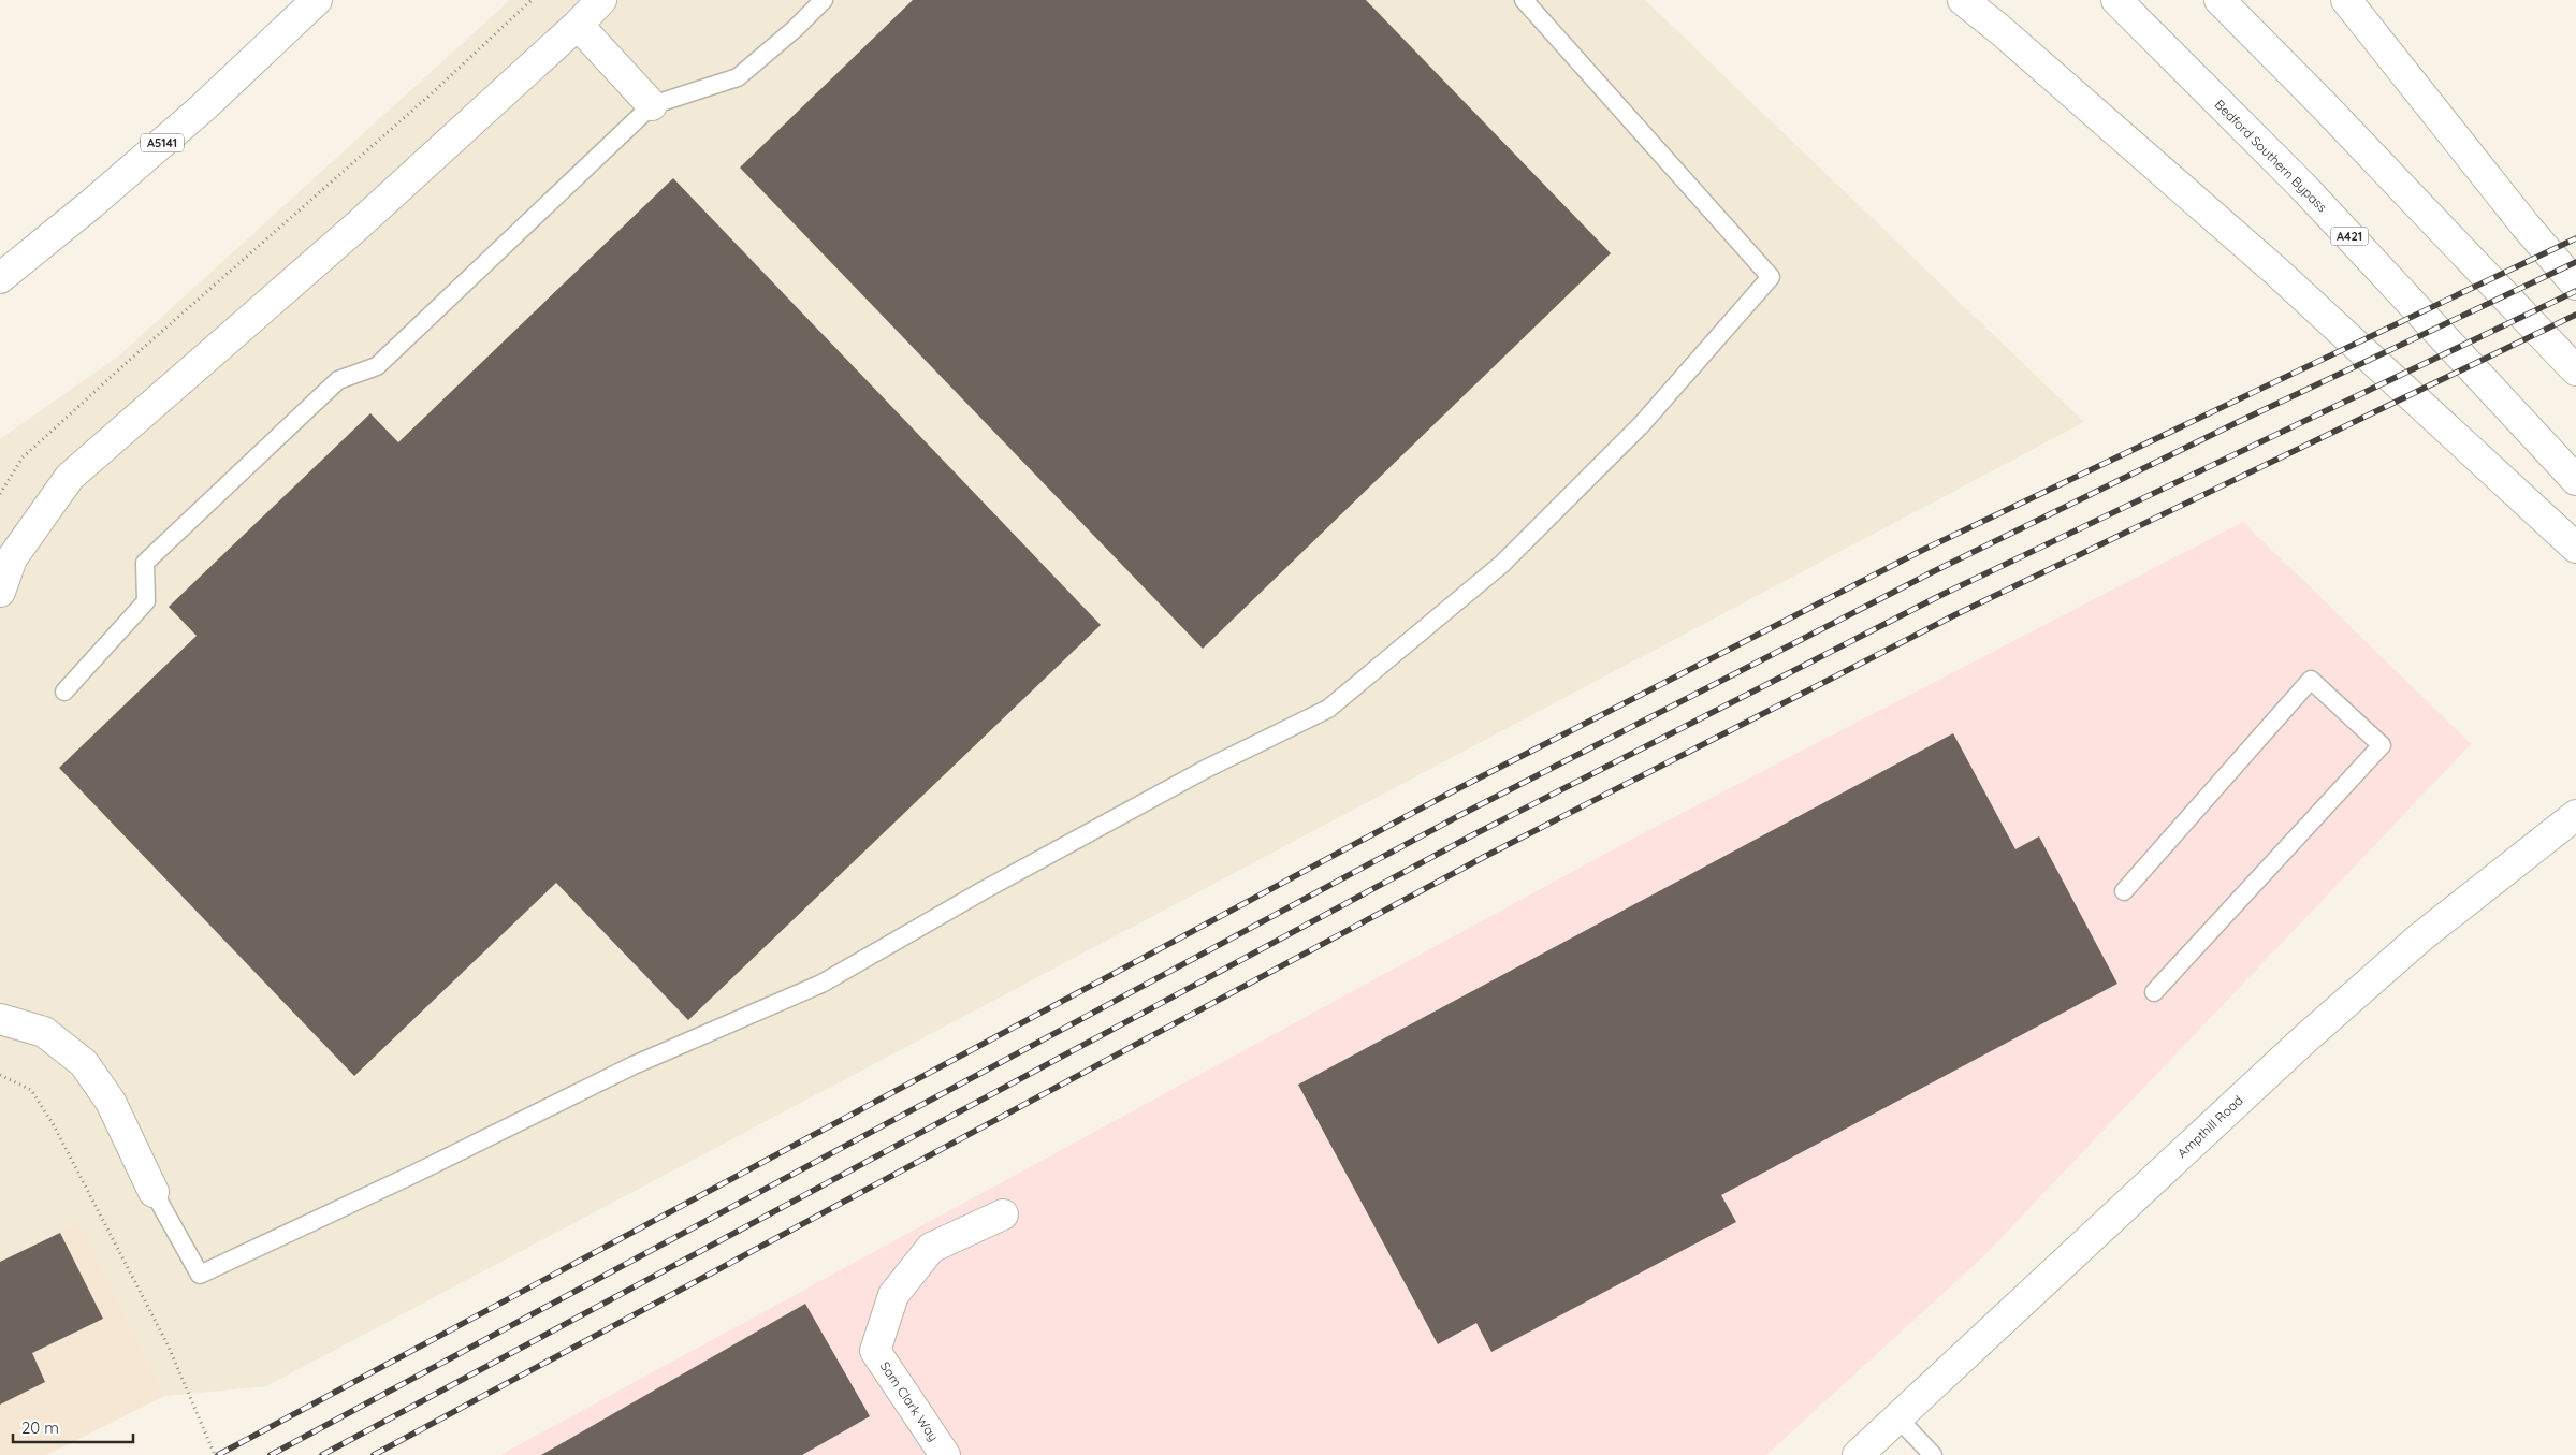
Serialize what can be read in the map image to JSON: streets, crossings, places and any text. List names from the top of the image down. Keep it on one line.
{"streets":{"main road":["A5141","Bedford Southern Bypass","A421","Ampthill Road","Sam Clark Way"]},"scale_bar":"20 m"}
